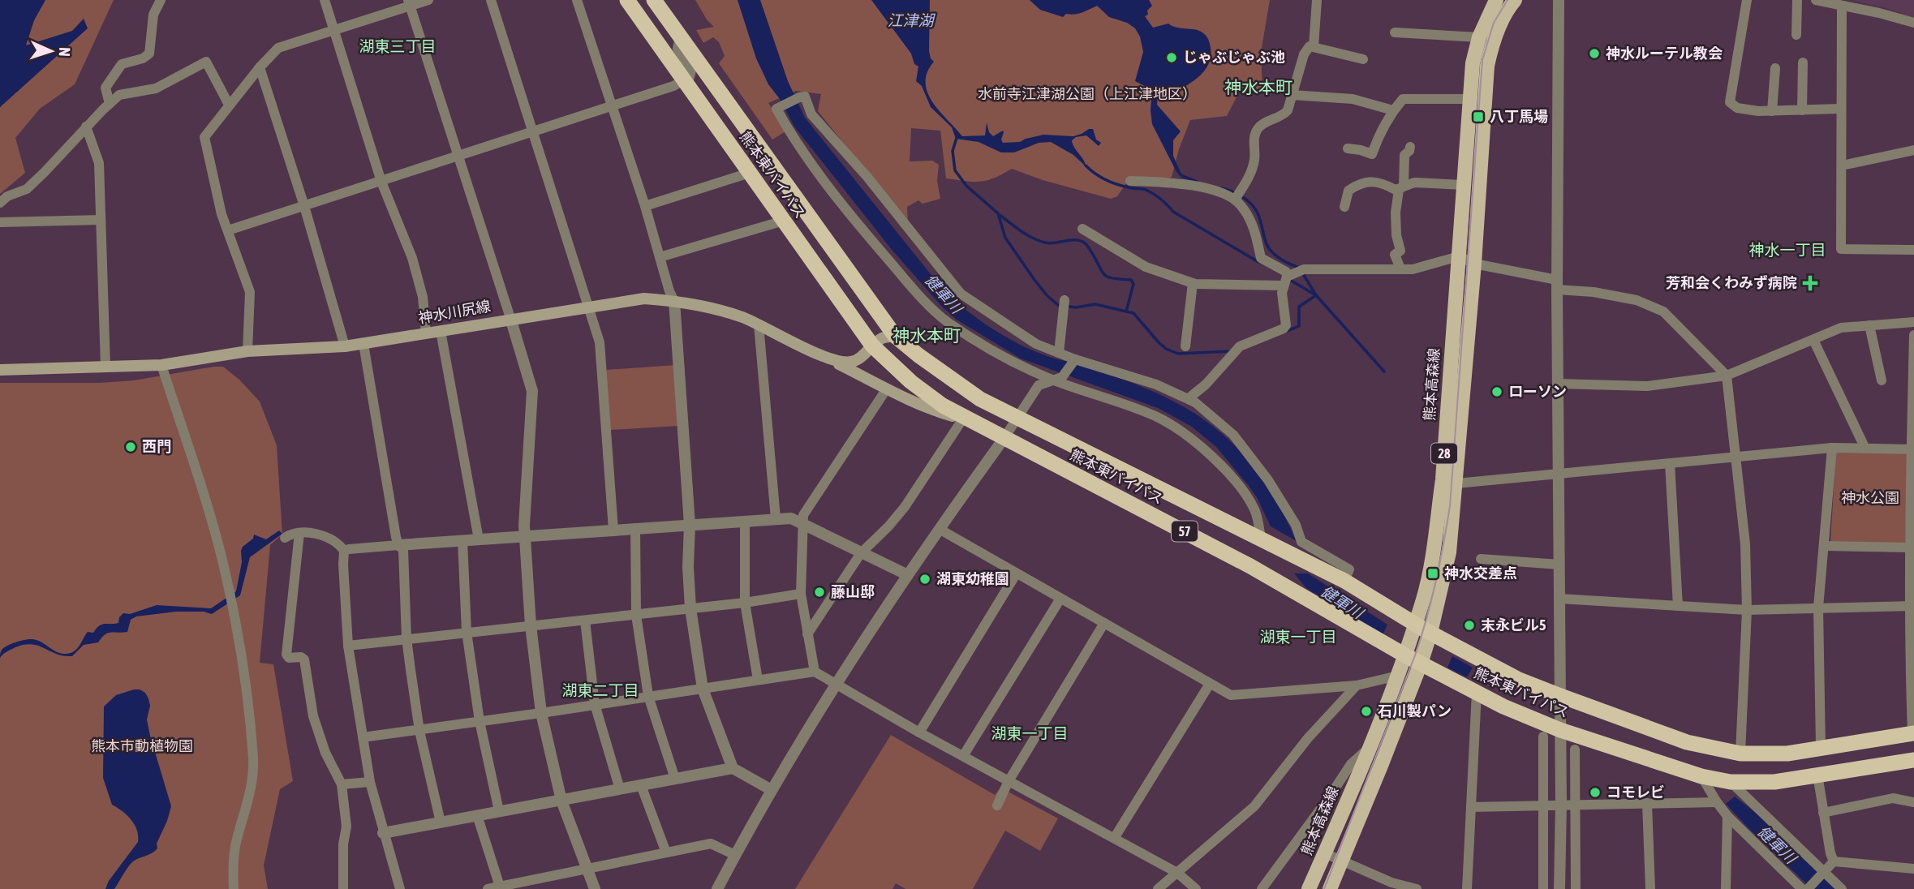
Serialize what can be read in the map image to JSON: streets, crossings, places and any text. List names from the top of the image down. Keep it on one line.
{"streets":{"highway":["熊本東バイパス","57"],"main road":["神水川尻線","熊本高森線","28"]},"crossings":[["熊本東バイパス","神水川尻線"],["熊本東バイパス","熊本高森線"],["熊本東バイパス","28"]],"districts":["湖東三丁目","神水本町","神水一丁目","神水本町","湖東一丁目","湖東二丁目","湖東一丁目"],"water":["江津湖","健軍川"],"parks":["水前寺江津湖公園（上江津地区）","神水公園","熊本市動植物園"],"places":{"other":["神水ルーテル教会","じゃぶじゃぶ池","ローソン","西門","湖東幼稚園","藤山邸","末永ビル5","石川製パン","コモレビ"],"transit":["八丁馬場","神水交差点"],"health":["芳和会くわみず病院"]},"north":"right"}
